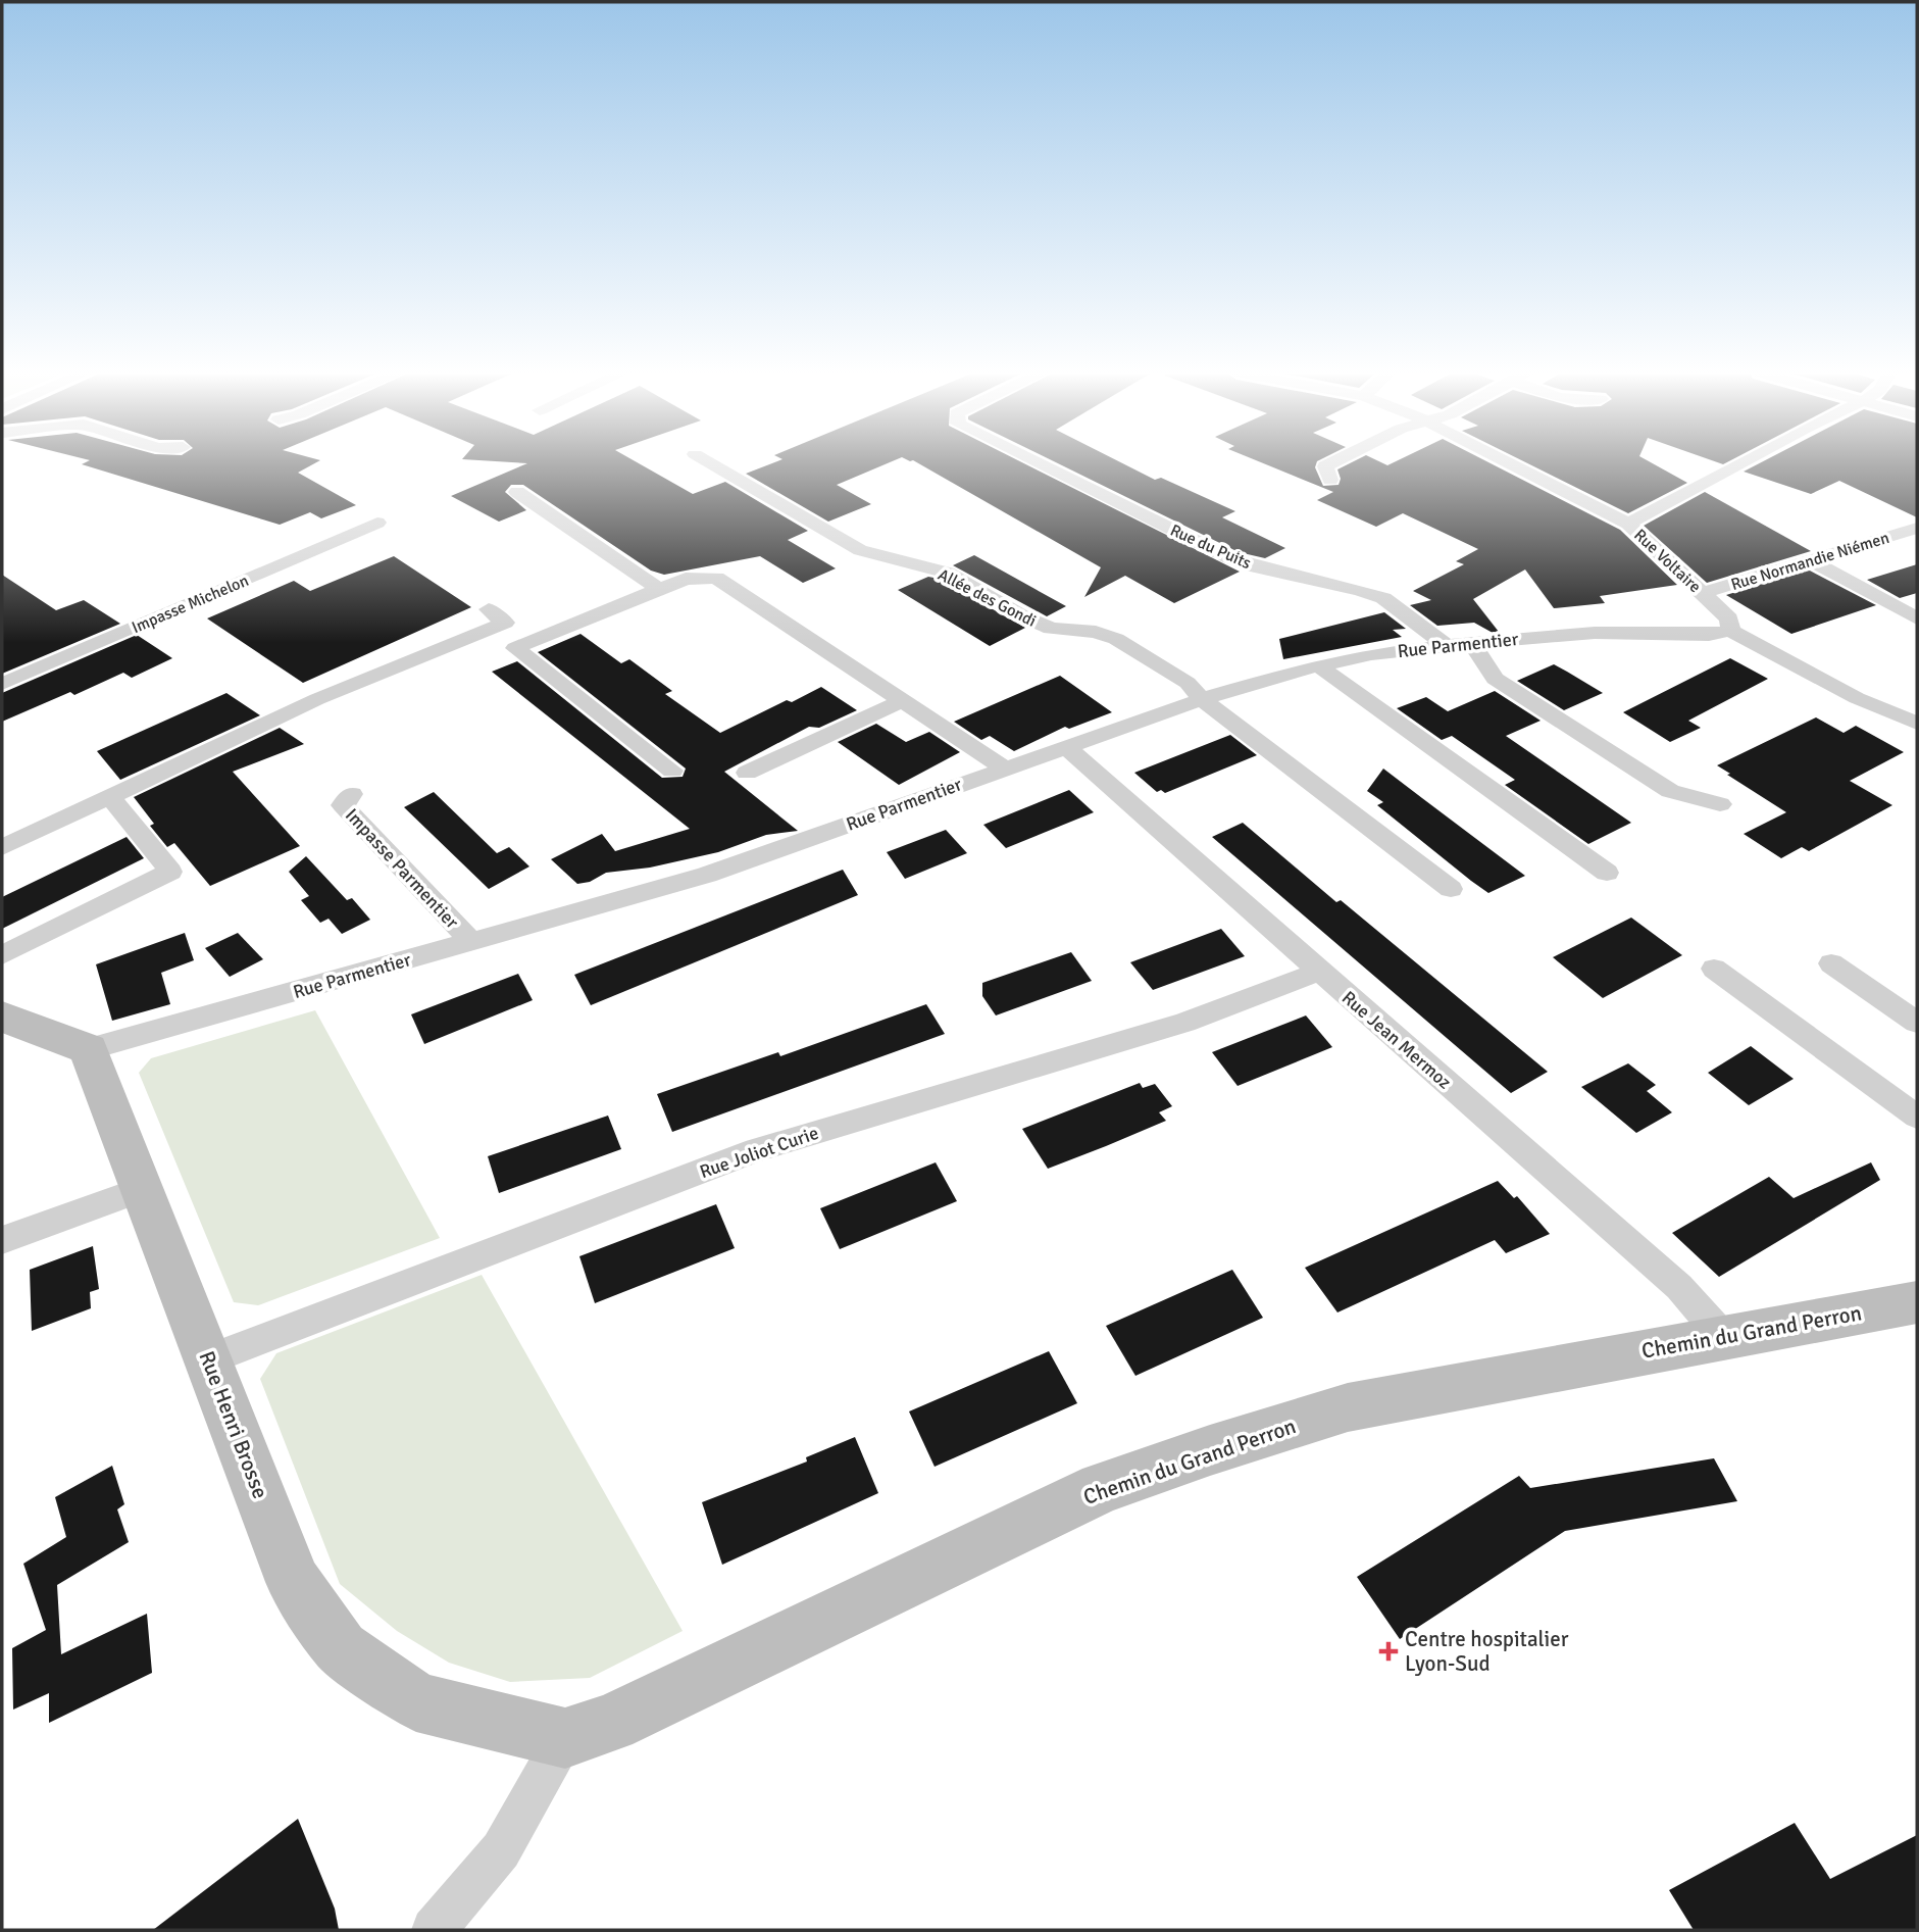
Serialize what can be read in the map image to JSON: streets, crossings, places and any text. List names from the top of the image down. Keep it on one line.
{"streets":{"street":["Rue du Puits","Rue Voltaire","Rue Normandie Niémen","Allée des Gondi","Impasse Michelon","Rue Parmentier","Impasse Parmentier","Rue Jean Mermoz","Rue Joliot Curie","Chemin du Grand Perron","Rue Henri Brosse"]},"crossings":[["Rue du Puits","Rue Parmentier"],["Rue Voltaire","Rue Normandie Niémen"],["Rue Voltaire","Rue Parmentier"],["Allée des Gondi","Rue Parmentier"],["Rue Parmentier","Impasse Parmentier"],["Rue Parmentier","Rue Jean Mermoz"],["Rue Parmentier","Rue Henri Brosse"],["Rue Jean Mermoz","Rue Joliot Curie"],["Rue Jean Mermoz","Chemin du Grand Perron"],["Rue Joliot Curie","Rue Henri Brosse"],["Chemin du Grand Perron","Rue Henri Brosse"]],"places":{"health":["Centre hospitalier Lyon-Sud"]}}
